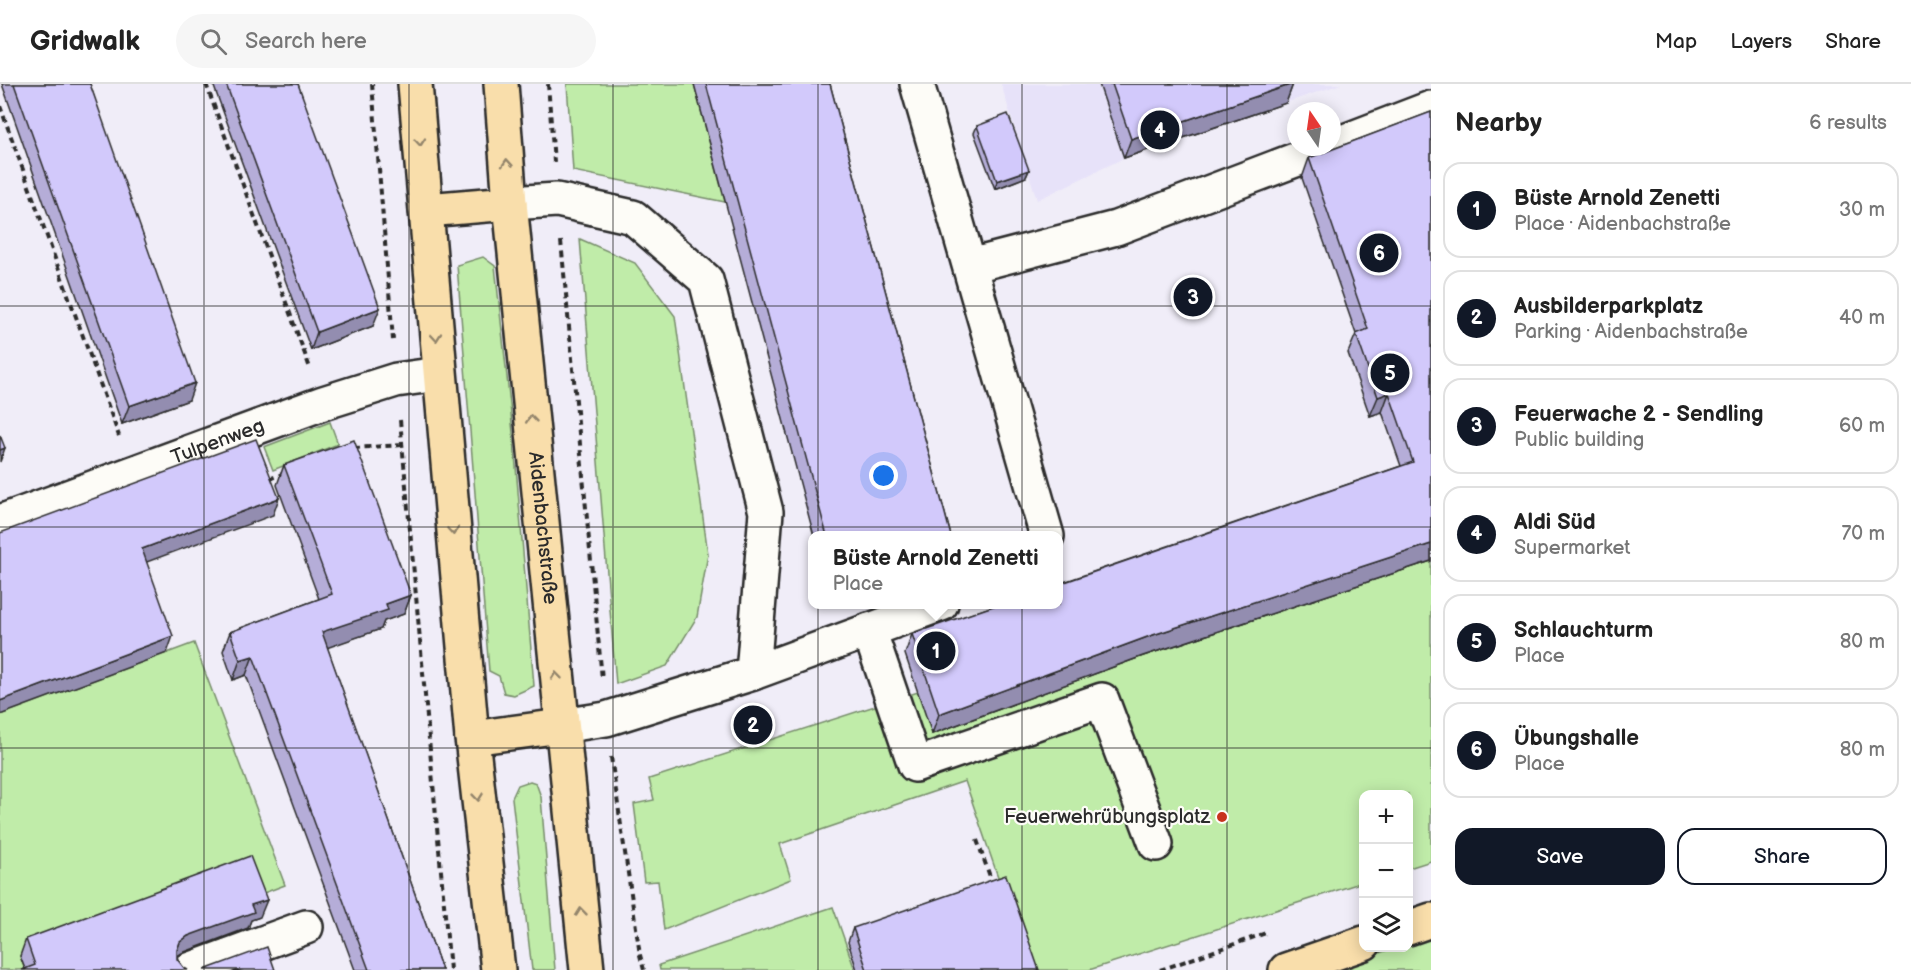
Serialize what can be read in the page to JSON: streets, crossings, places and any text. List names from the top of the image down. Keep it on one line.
{"streets":{"main road":["Aidenbachstraße"],"street":["Tulpenweg"]},"places":["Feuerwehrübungsplatz"],"north":"top","page":{"header":"Gridwalk","search":"Search here","nav":["Map","Layers","Share"],"heading":["Nearby","6 results"],"pins":["4","6","3","5","1","2"],"list":[{"mark":"1","name":"Büste Arnold Zenetti","note":"Place · Aidenbachstraße","value":"30 m"},{"mark":"2","name":"Ausbilderparkplatz","note":"Parking · Aidenbachstraße","value":"40 m"},{"mark":"3","name":"Feuerwache 2 - Sendling","note":"Public building","value":"60 m"},{"mark":"4","name":"Aldi Süd","note":"Supermarket","value":"70 m"},{"mark":"5","name":"Schlauchturm","note":"Place","value":"80 m"},{"mark":"6","name":"Übungshalle","note":"Place","value":"80 m"}],"popup":["Büste Arnold Zenetti","Place"],"map_buttons":["+","−"],"buttons":["Save","Share"]}}
